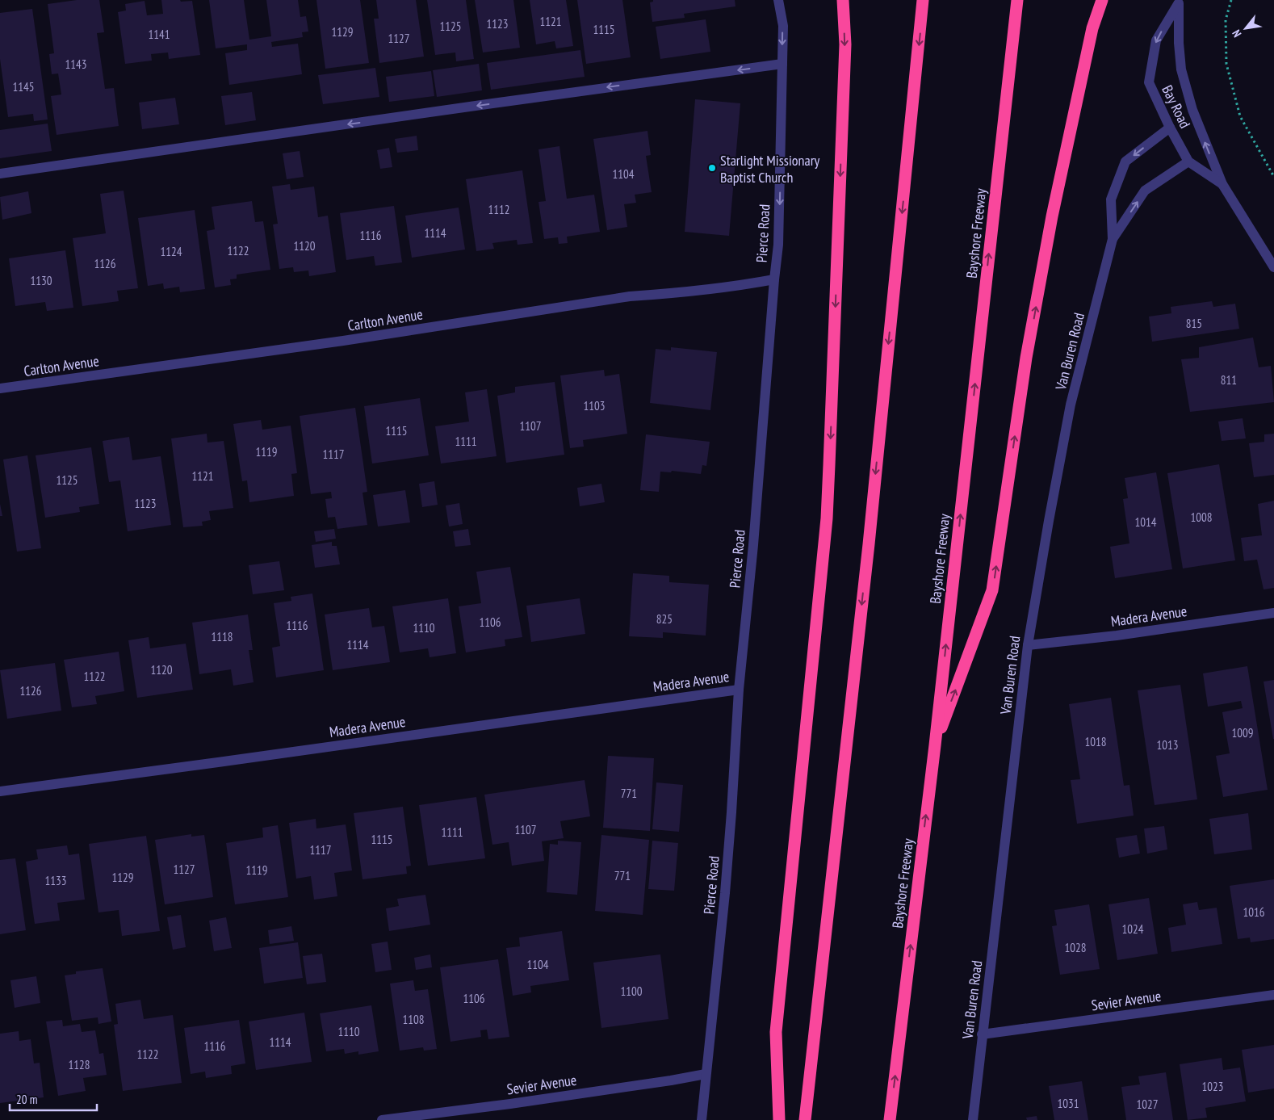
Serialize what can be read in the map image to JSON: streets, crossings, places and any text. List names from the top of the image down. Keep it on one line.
{"streets":{"highway":["Bayshore Freeway"],"street":["Bay Road","Pierce Road","Carlton Avenue","Van Buren Road","Madera Avenue","Sevier Avenue"]},"crossings":[["Bay Road","Van Buren Road"],["Pierce Road","Carlton Avenue"],["Pierce Road","Madera Avenue"],["Pierce Road","Sevier Avenue"],["Van Buren Road","Madera Avenue"],["Van Buren Road","Sevier Avenue"]],"places":["Starlight Missionary Baptist Church"],"house_numbers":["1121","1123","1125","1115","1129","1141","1127","1143","1145","1104","1112","1114","1116","1120","1122","1124","1126","1130","815","811","1103","1107","1115","1111","1119","1117","1121","1125","1123","1008","1014","825","1106","1116","1110","1118","1114","1120","1122","1126","1009","1018","1013","771","1107","1111","1115","1117","1127","1119","771","1129","1133","1016","1024","1028","1104","1100","1106","1108","1110","1114","1116","1122","1128","1023","1031","1027"],"scale_bar":"20 m","north":"bottom left"}
